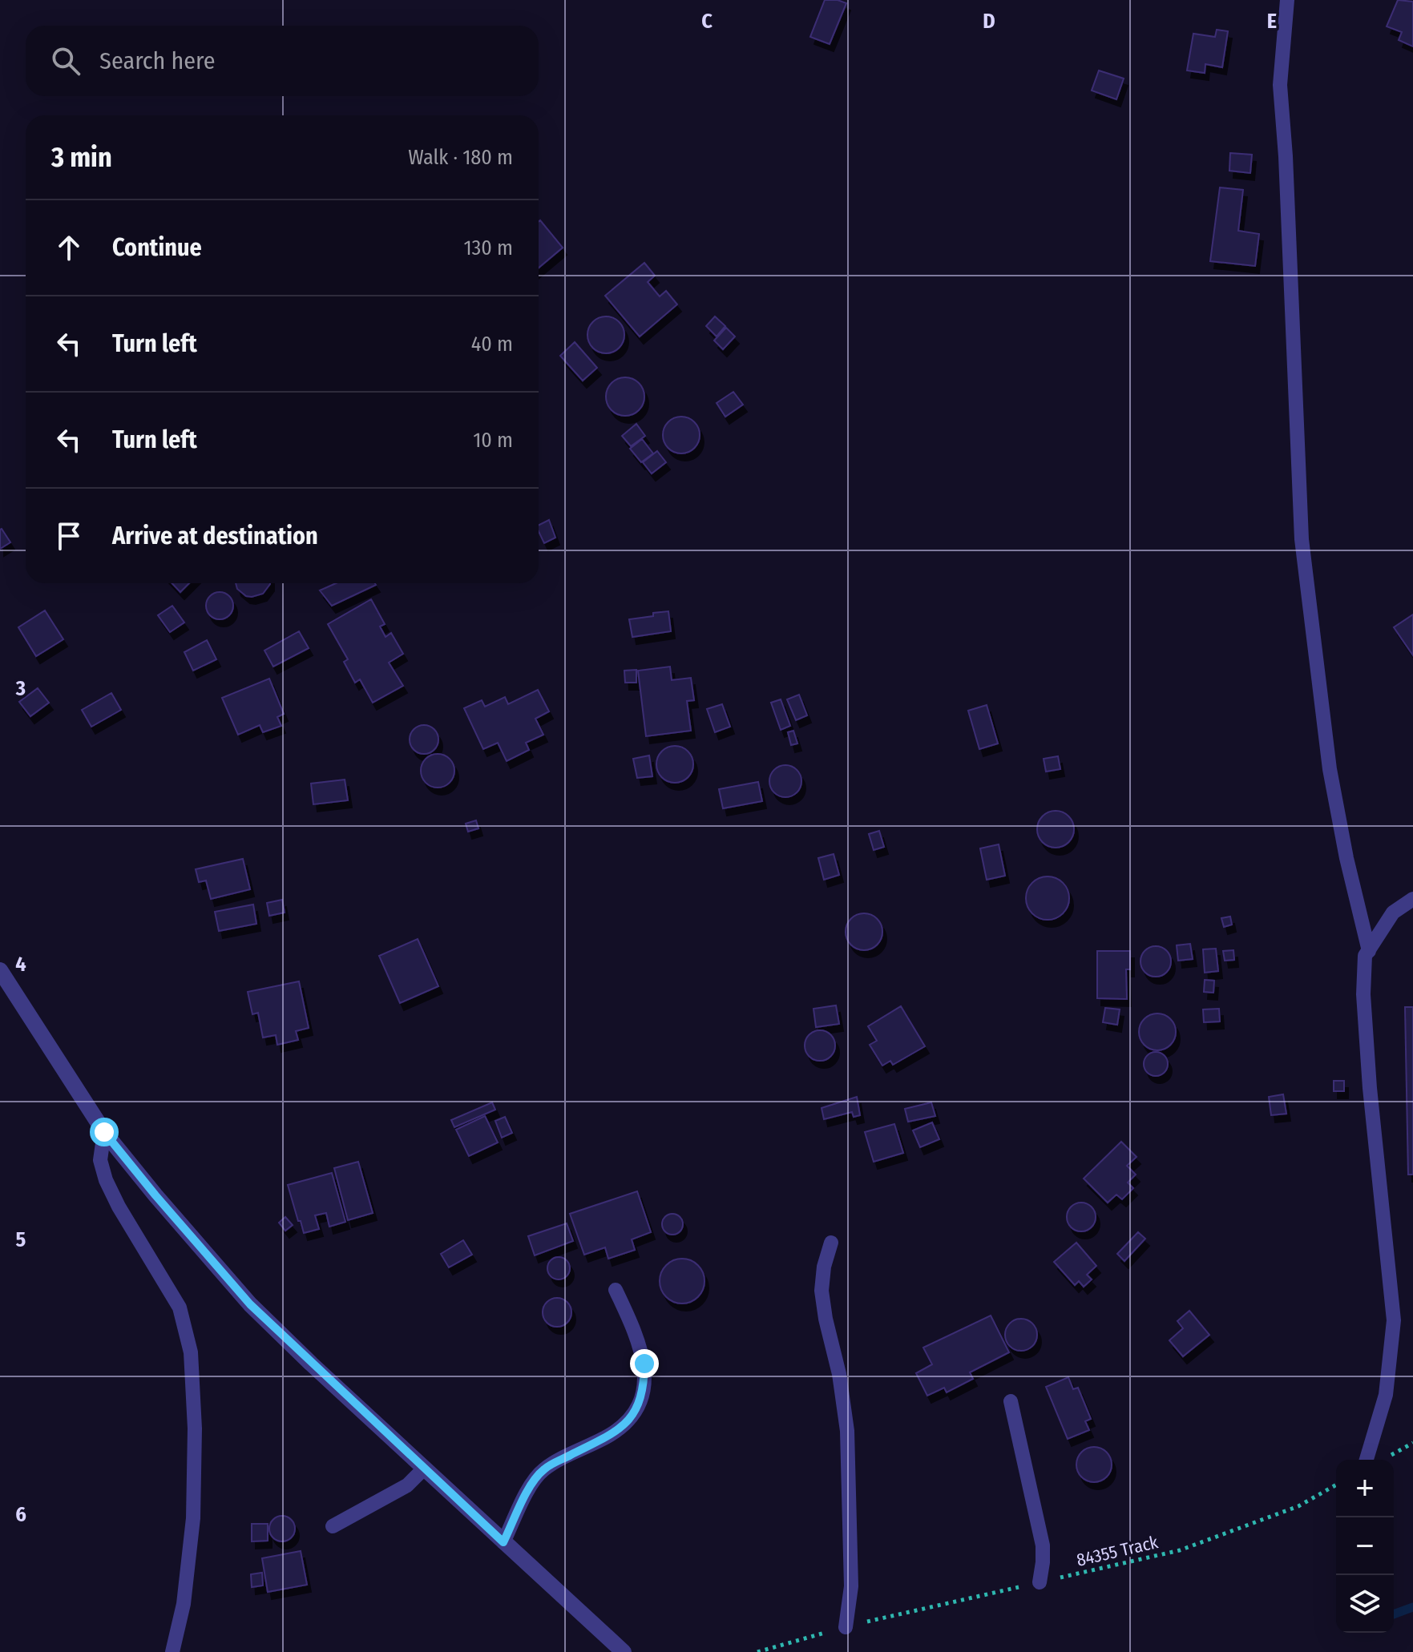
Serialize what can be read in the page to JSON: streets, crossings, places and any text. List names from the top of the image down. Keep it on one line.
{"streets":{"path":["84355 Track"]},"page":{"search":"Search here","heading":["3 min","Walk · 180 m"],"list":[["Continue","130 m"],["Turn left","40 m"],["Turn left","10 m"],"Arrive at destination"],"map_buttons":["+","−"]},"grid":{"columns":["C","D","E"],"rows":["3","4","5","6"]}}
